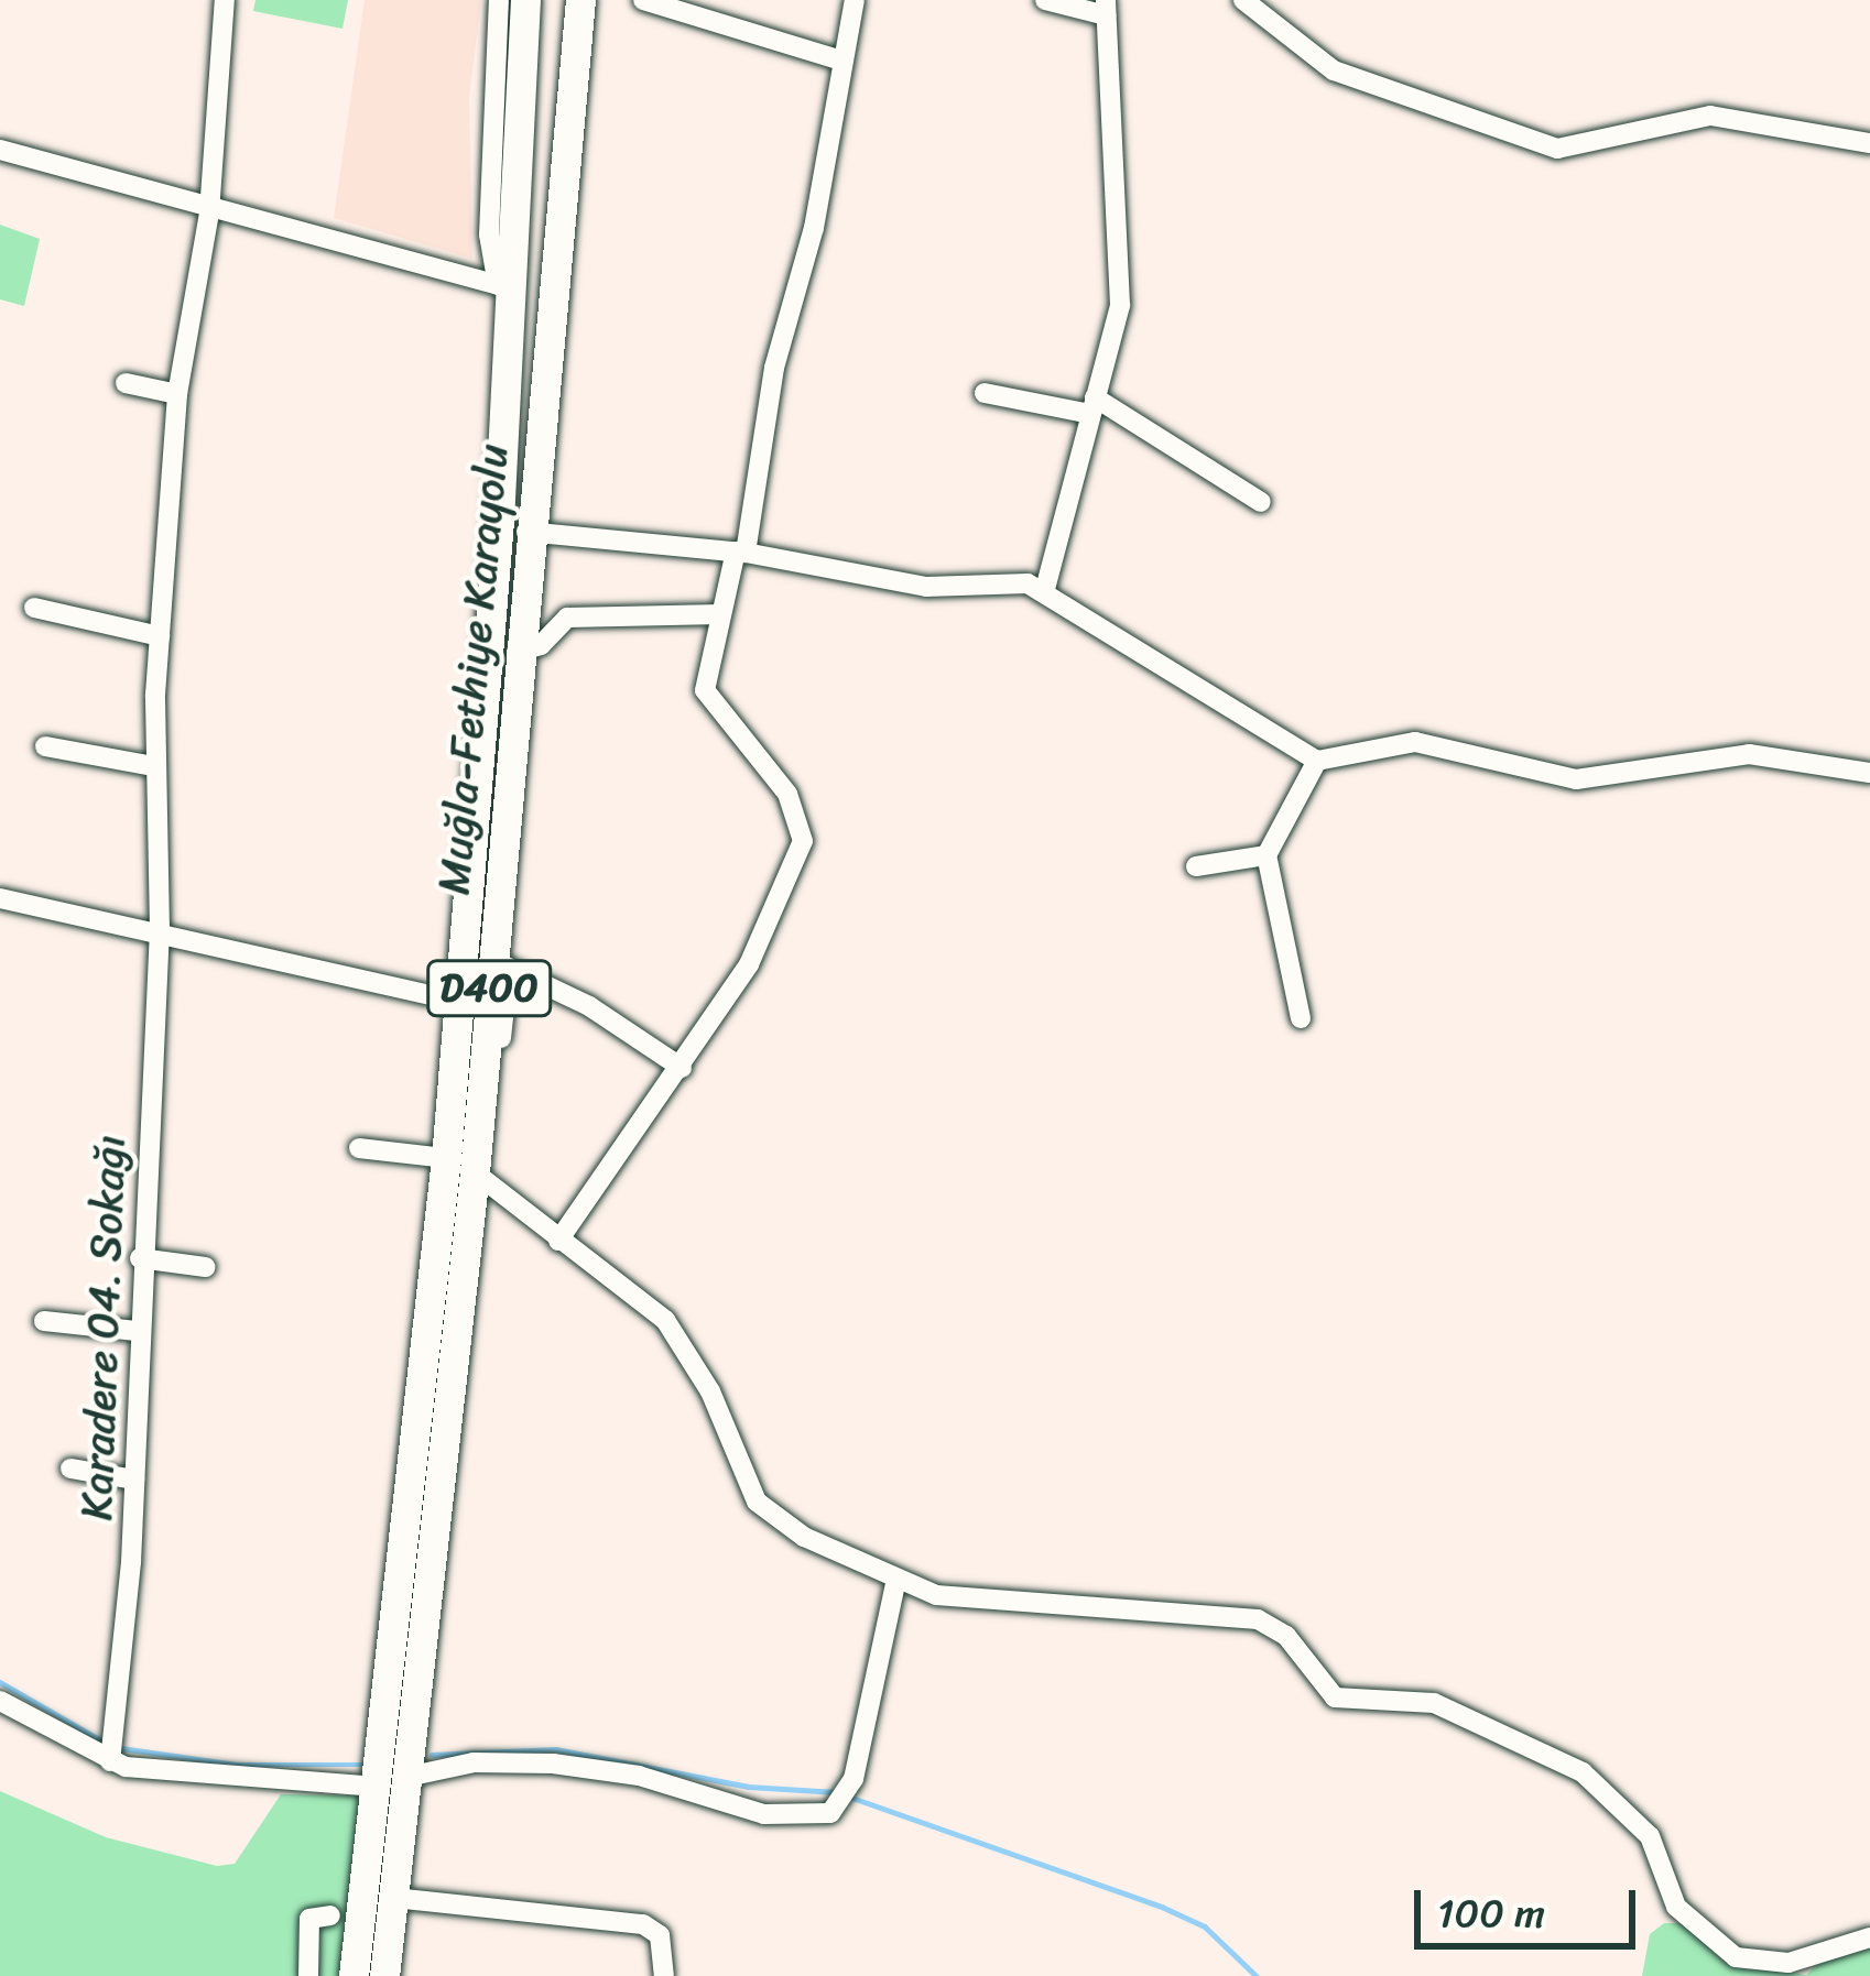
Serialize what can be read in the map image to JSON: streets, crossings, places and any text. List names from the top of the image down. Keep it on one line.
{"streets":{"highway":["Muğla-Fethiye Karayolu","D400"],"street":["Karadere 04. Sokağı"]},"scale_bar":"100 m"}
